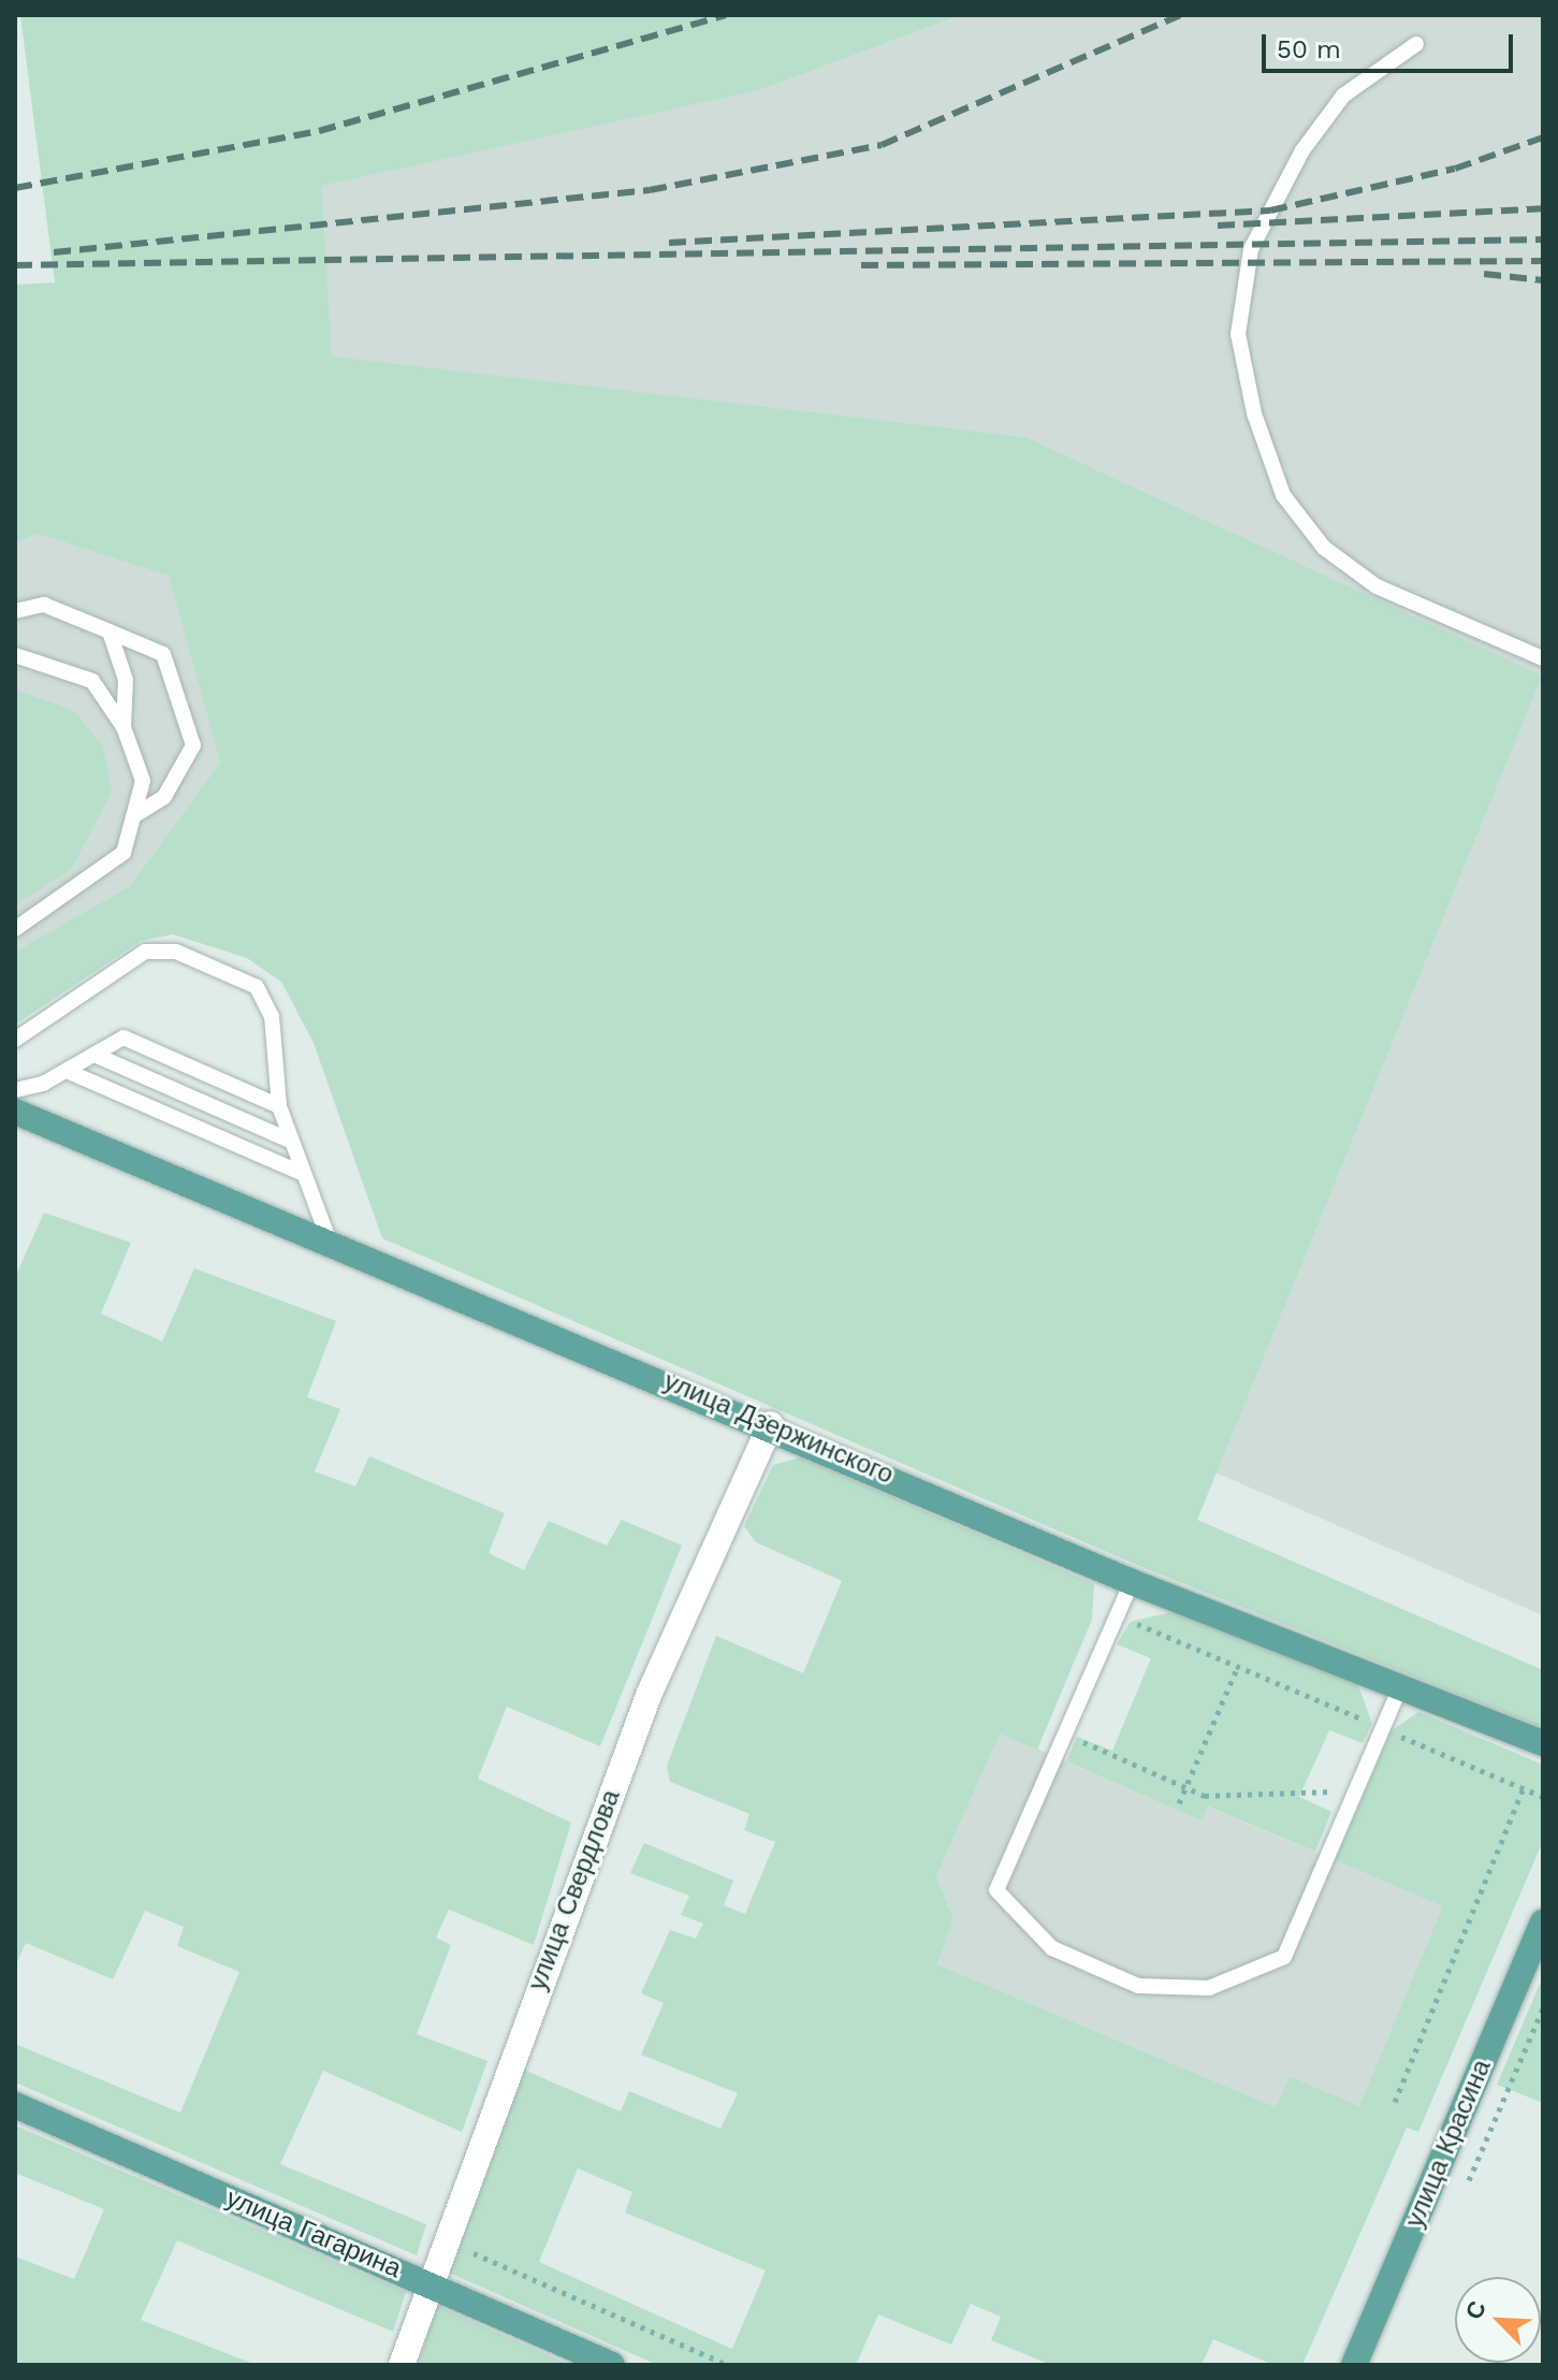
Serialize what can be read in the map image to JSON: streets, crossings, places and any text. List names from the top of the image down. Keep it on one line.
{"streets":{"main road":["улица Дзержинского","улица Красина","улица Гагарина"],"street":["улица Свердлова"]},"crossings":[["улица Дзержинского","улица Свердлова"],["улица Свердлова","улица Гагарина"]],"scale_bar":"50 m","north":"top left"}
